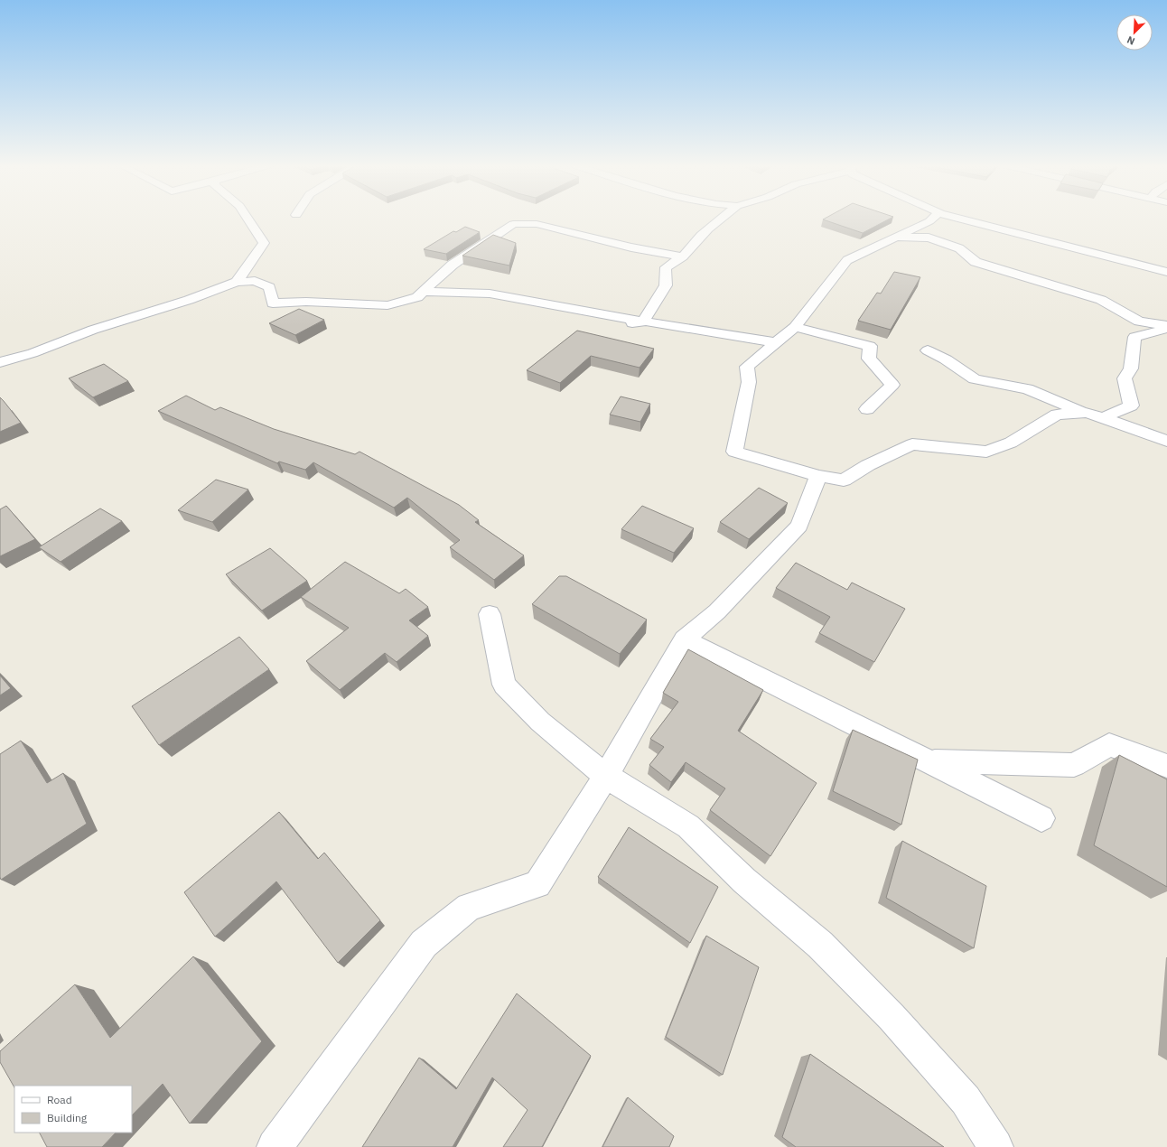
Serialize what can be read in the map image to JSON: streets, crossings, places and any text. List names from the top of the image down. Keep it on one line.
{"legend":["Road","Building"],"north":"bottom left"}
